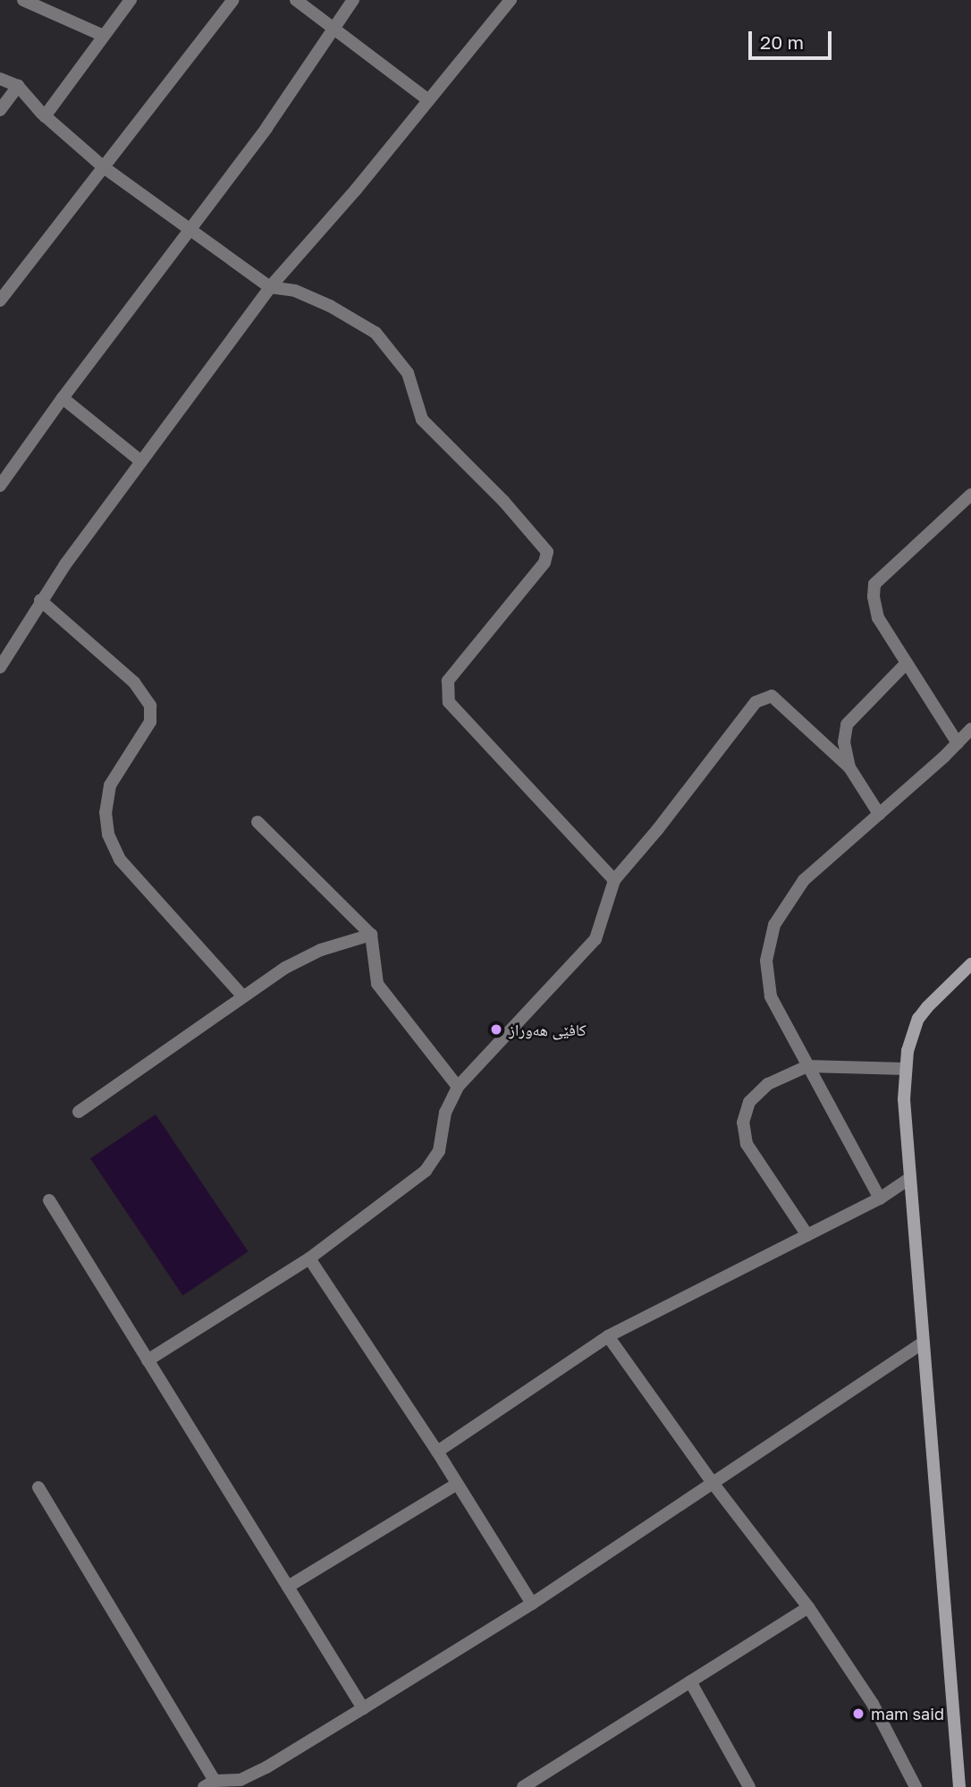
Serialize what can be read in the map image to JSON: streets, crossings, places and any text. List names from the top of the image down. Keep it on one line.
{"places":["کافێی هەوراز","mam said"],"scale_bar":"20 m"}
